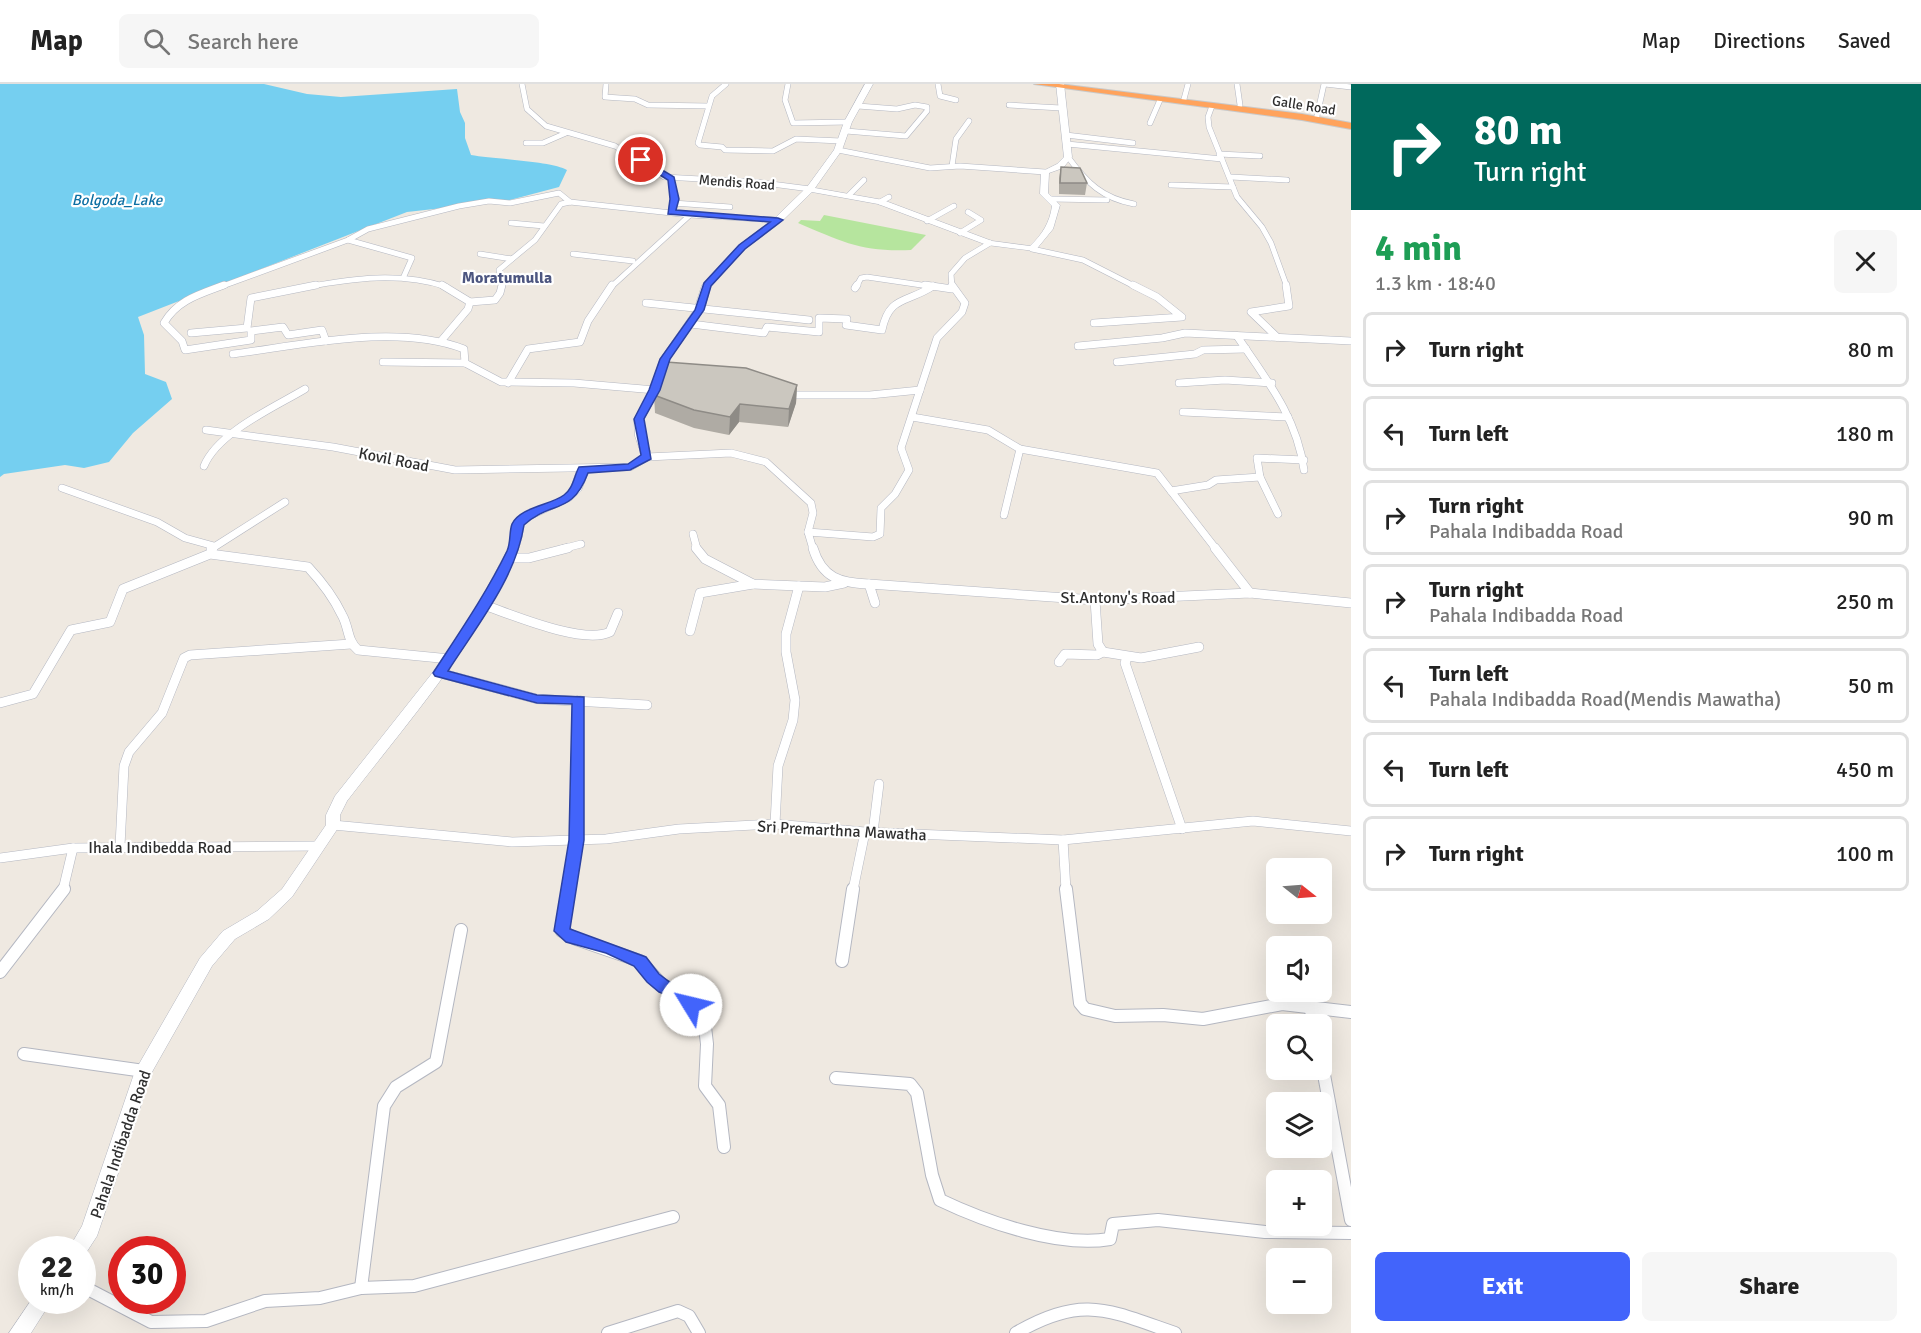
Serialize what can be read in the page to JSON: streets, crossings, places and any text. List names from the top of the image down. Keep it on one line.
{"streets":{"highway":["Galle Road"],"street":["Mendis Road","Kovil Road","St.Antony's Road","Sri Premarthna Mawatha","Ihala Indibedda Road","Pahala Indibadda Road"]},"crossings":[["Kovil Road","Pahala Indibadda Road"],["Sri Premarthna Mawatha","Pahala Indibadda Road"],["Ihala Indibedda Road","Pahala Indibadda Road"]],"districts":["Moratumulla"],"water":["Bolgoda_Lake"],"north":"right","page":{"header":"Map","search":"Search here","nav":["Map","Directions","Saved"],"turn":["80 m","Turn right"],"heading":["4 min","1.3 km · 18:40"],"list":[{"name":"Turn right","value":"80 m"},{"name":"Turn left","value":"180 m"},{"name":"Turn right","note":"Pahala Indibadda Road","value":"90 m"},{"name":"Turn right","note":"Pahala Indibadda Road","value":"250 m"},{"name":"Turn left","note":"Pahala Indibadda Road(Mendis Mawatha)","value":"50 m"},{"name":"Turn left","value":"450 m"},{"name":"Turn right","value":"100 m"}],"map_buttons":["+","−"],"speed":"22 km/h","limit":"30","buttons":["Exit","Share"]}}
